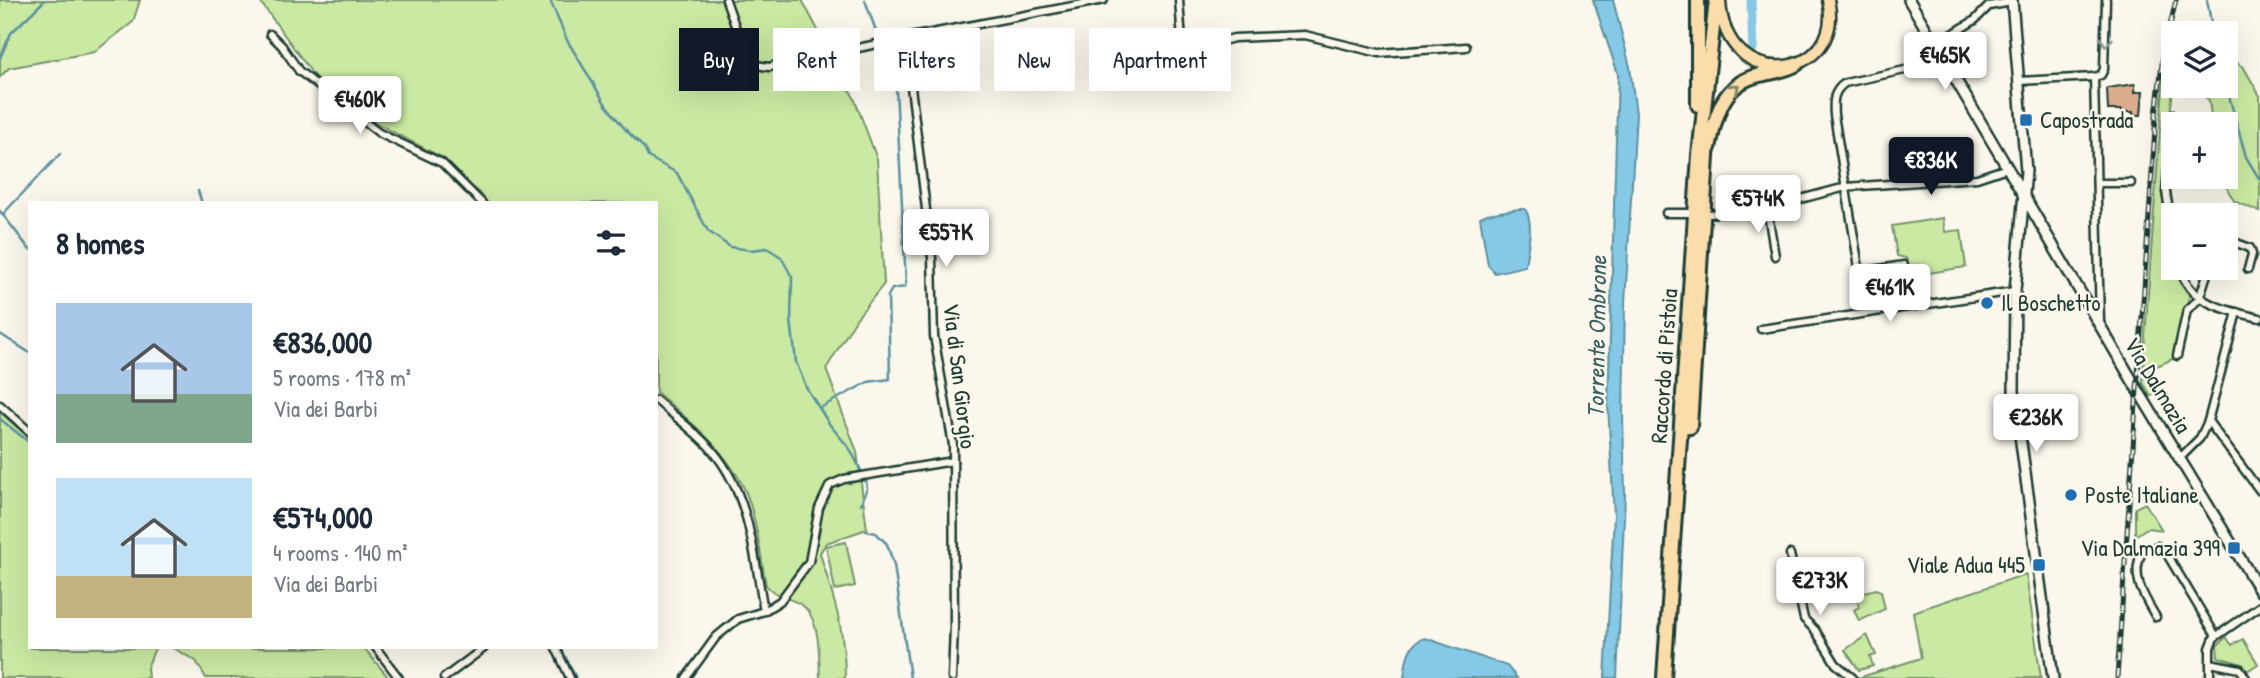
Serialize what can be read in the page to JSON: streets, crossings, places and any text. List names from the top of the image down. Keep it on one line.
{"streets":{"highway":["Raccordo di Pistoia"],"main road":["Via Dalmazia"],"street":["Via di San Giorgio"]},"water":["Torrente Ombrone"],"places":{"transit":["Capostrada","Via Dalmazia 399","Viale Adua 445"],"other":["Il Boschetto","Poste Italiane"]},"page":{"map_buttons":["+","−"],"chip":["Buy","Rent","Filters","New","Apartment"],"price":["€465K","€460K","€836K","€574K","€557K","€461K","€236K","€273K"],"heading":"8 homes","list":[{"name":"€836,000","note":"5 rooms · 178 m² · Via dei Barbi"},{"name":"€574,000","note":"4 rooms · 140 m² · Via dei Barbi"}]}}
